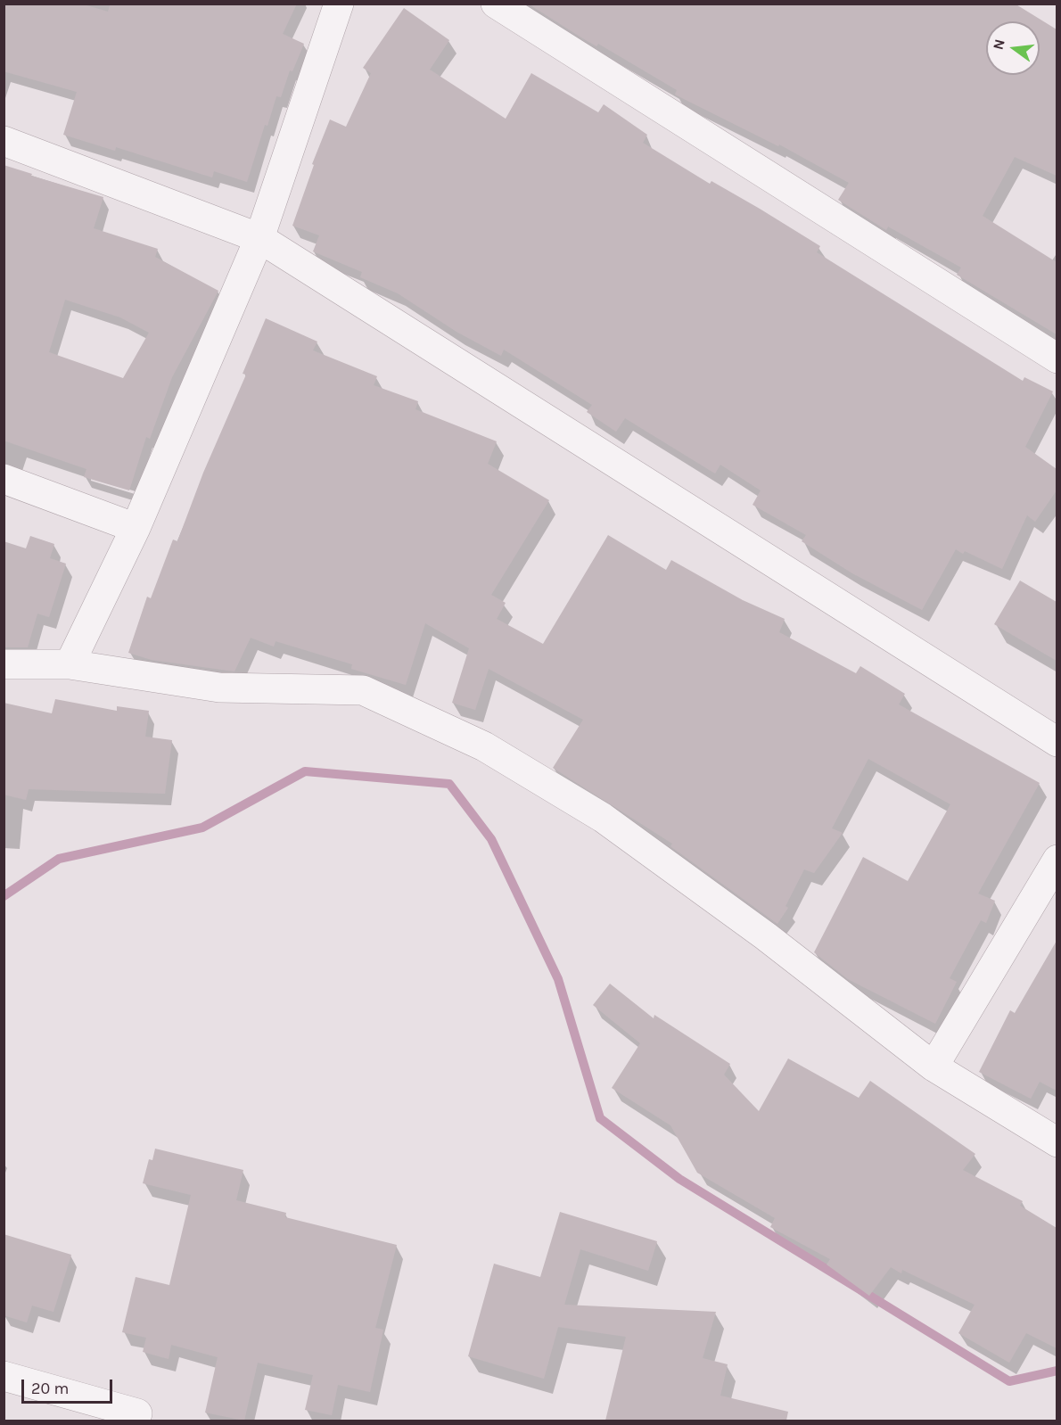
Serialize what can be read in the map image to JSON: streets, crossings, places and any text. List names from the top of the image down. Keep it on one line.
{"scale_bar":"20 m","north":"left"}
